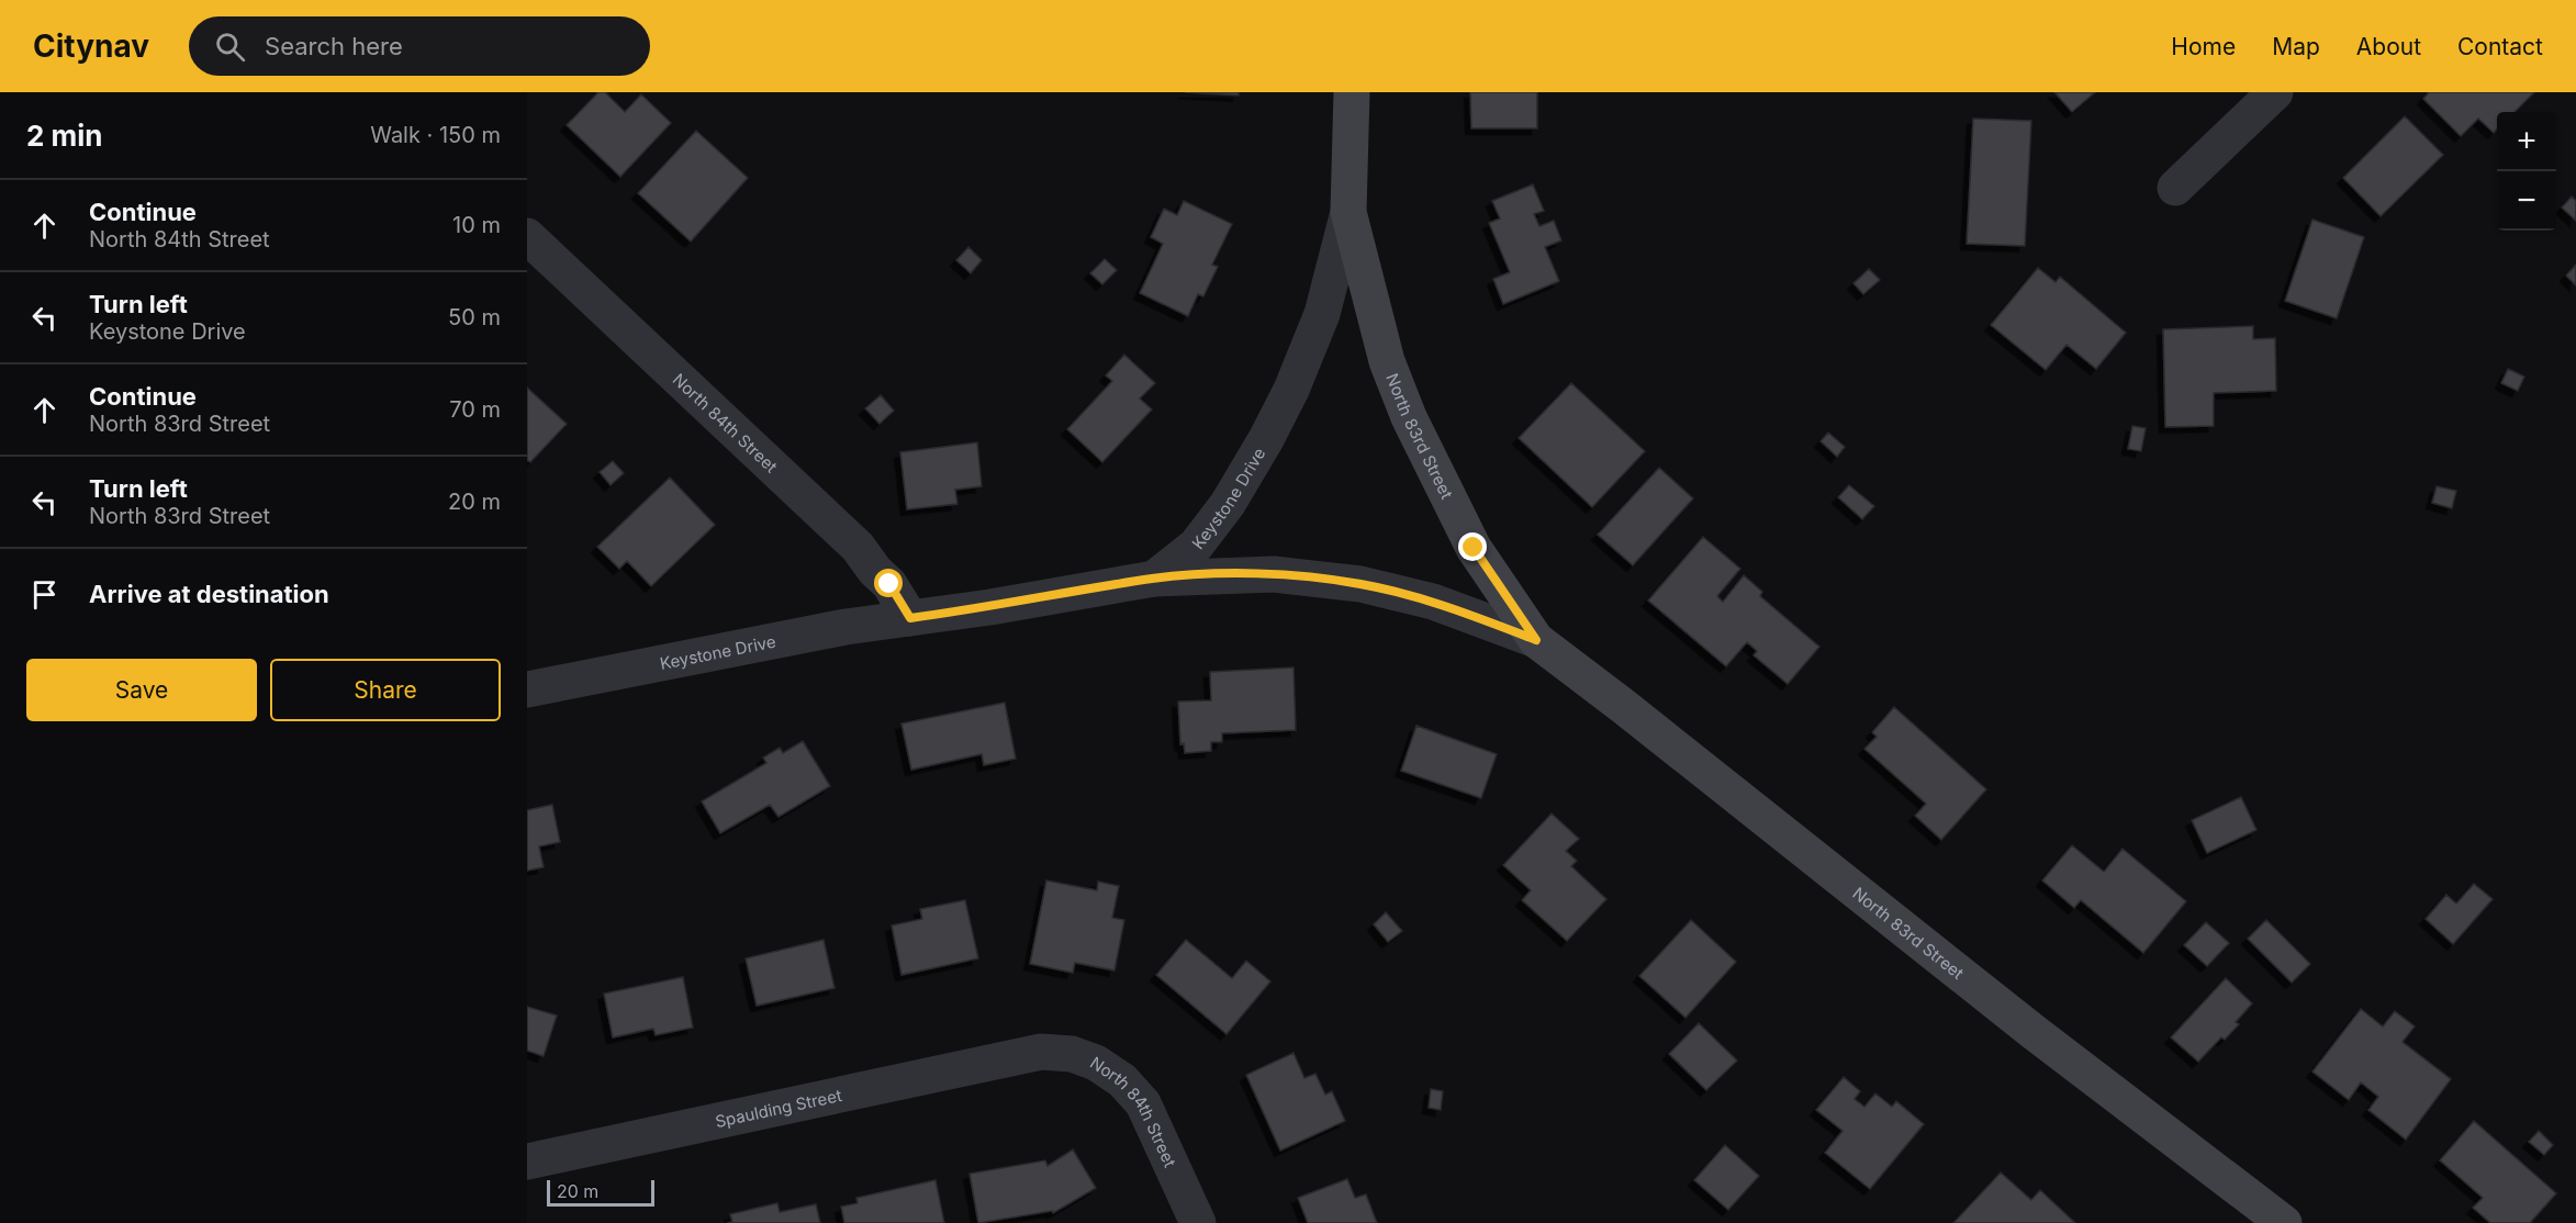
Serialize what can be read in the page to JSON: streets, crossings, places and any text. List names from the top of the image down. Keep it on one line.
{"streets":{"street":["North 84th Street","North 83rd Street","Keystone Drive","Spaulding Street"]},"crossings":[["North 84th Street","Keystone Drive"],["North 84th Street","Spaulding Street"],["North 83rd Street","Keystone Drive"]],"scale_bar":"20 m","page":{"header":"Citynav","search":"Search here","nav":["Home","Map","About","Contact"],"heading":["2 min","Walk · 150 m"],"map_buttons":["+","−"],"list":[["Continue","North 84th Street","10 m"],["Turn left","Keystone Drive","50 m"],["Continue","North 83rd Street","70 m"],["Turn left","North 83rd Street","20 m"],"Arrive at destination"],"buttons":["Save","Share"],"scale":"20 m"}}
